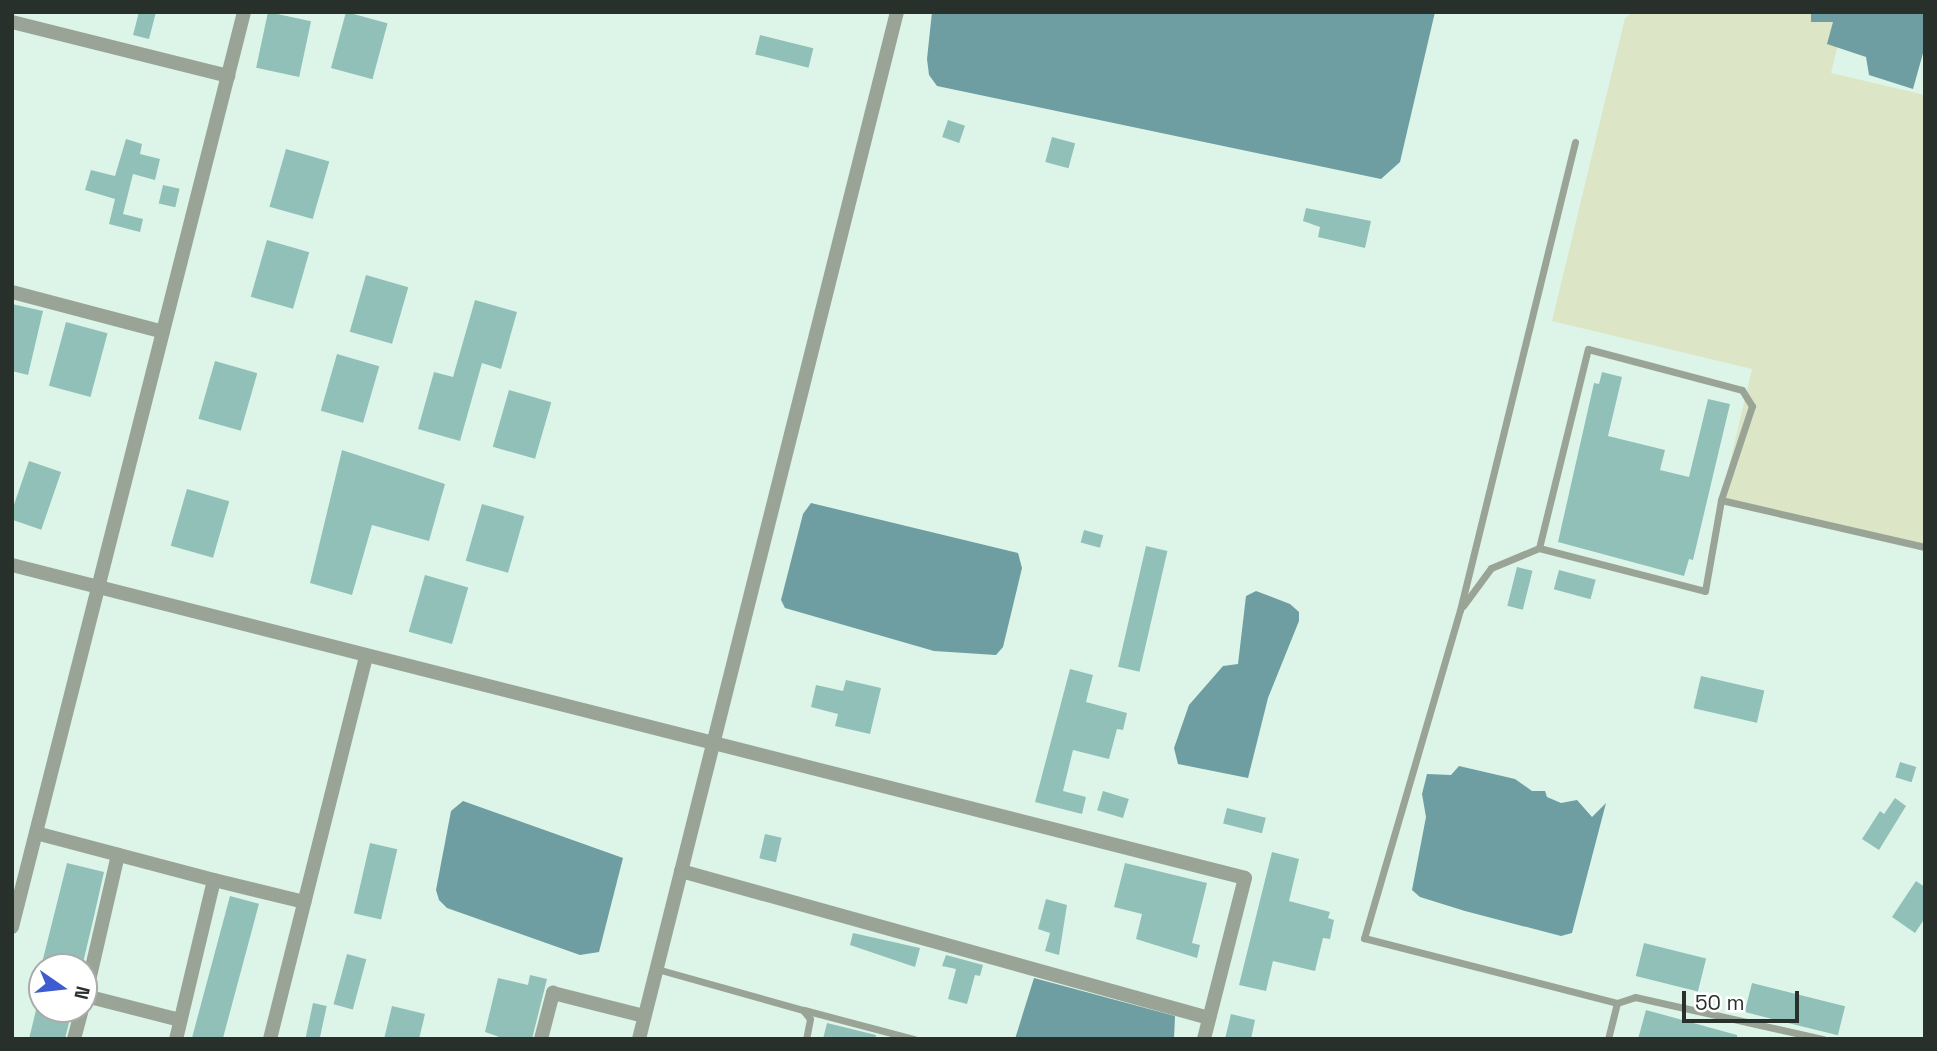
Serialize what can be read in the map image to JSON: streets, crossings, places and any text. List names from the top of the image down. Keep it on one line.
{"scale_bar":"50 m","north":"right"}
